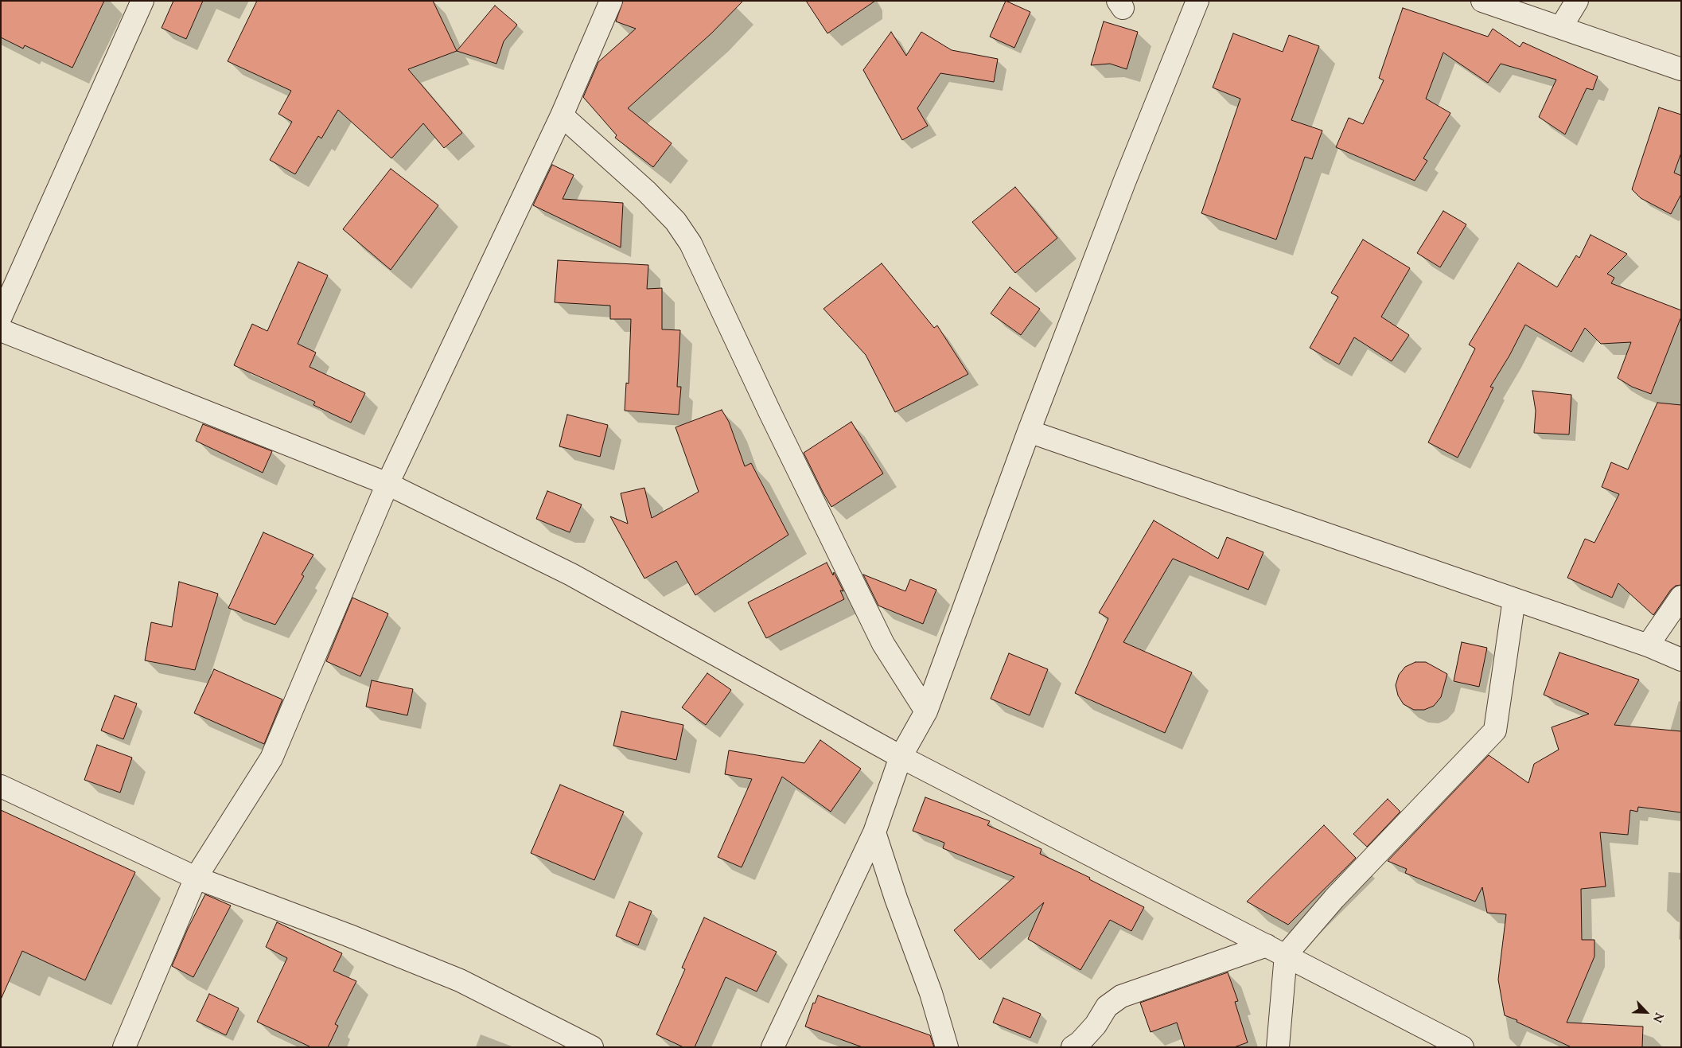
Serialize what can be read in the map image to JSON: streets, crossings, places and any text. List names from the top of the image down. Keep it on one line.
{"north":"bottom right"}
